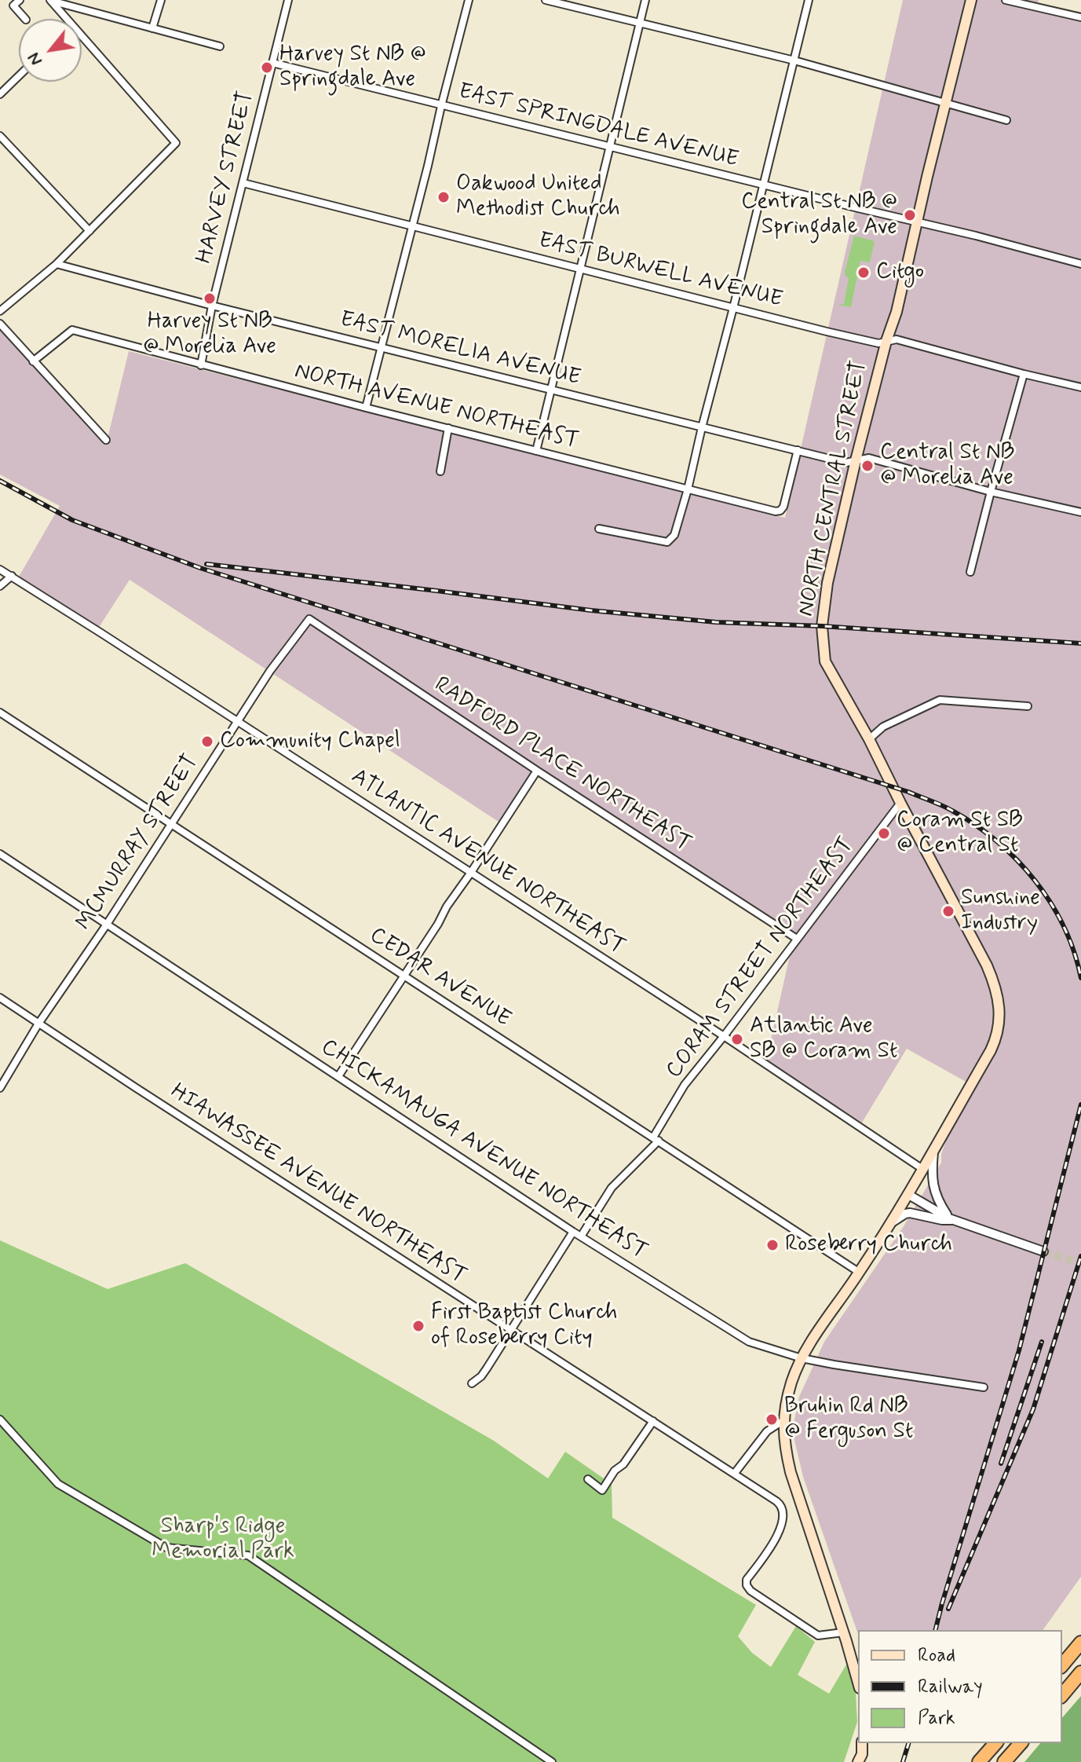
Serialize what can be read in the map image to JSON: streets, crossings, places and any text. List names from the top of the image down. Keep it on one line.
{"streets":{"main road":["NORTH CENTRAL STREET"],"street":["EAST SPRINGDALE AVENUE","HARVEY STREET","EAST BURWELL AVENUE","EAST MORELIA AVENUE","NORTH AVENUE NORTHEAST","RADFORD PLACE NORTHEAST","MCMURRAY STREET","ATLANTIC AVENUE NORTHEAST","CORAM STREET NORTHEAST","CEDAR AVENUE","CHICKAMAUGA AVENUE NORTHEAST","HIAWASSEE AVENUE NORTHEAST"]},"crossings":[["EAST SPRINGDALE AVENUE","HARVEY STREET"],["EAST SPRINGDALE AVENUE","NORTH CENTRAL STREET"],["HARVEY STREET","EAST BURWELL AVENUE"],["HARVEY STREET","EAST MORELIA AVENUE"],["HARVEY STREET","NORTH AVENUE NORTHEAST"],["EAST BURWELL AVENUE","NORTH CENTRAL STREET"],["EAST MORELIA AVENUE","NORTH AVENUE NORTHEAST"],["EAST MORELIA AVENUE","NORTH CENTRAL STREET"],["NORTH CENTRAL STREET","ATLANTIC AVENUE NORTHEAST"],["NORTH CENTRAL STREET","CORAM STREET NORTHEAST"],["NORTH CENTRAL STREET","CEDAR AVENUE"],["NORTH CENTRAL STREET","CHICKAMAUGA AVENUE NORTHEAST"],["NORTH CENTRAL STREET","HIAWASSEE AVENUE NORTHEAST"],["RADFORD PLACE NORTHEAST","MCMURRAY STREET"],["RADFORD PLACE NORTHEAST","CORAM STREET NORTHEAST"],["MCMURRAY STREET","ATLANTIC AVENUE NORTHEAST"],["MCMURRAY STREET","CEDAR AVENUE"],["MCMURRAY STREET","CHICKAMAUGA AVENUE NORTHEAST"],["MCMURRAY STREET","HIAWASSEE AVENUE NORTHEAST"],["ATLANTIC AVENUE NORTHEAST","CORAM STREET NORTHEAST"],["CORAM STREET NORTHEAST","CEDAR AVENUE"],["CORAM STREET NORTHEAST","CHICKAMAUGA AVENUE NORTHEAST"]],"parks":["Sharp's Ridge Memorial Park"],"places":["Harvey St NB @ Springdale Ave","Oakwood United Methodist Church","Central St NB @ Springdale Ave","Citgo","Harvey St NB @ Morelia Ave","Central St NB @ Morelia Ave","Community Chapel","Coram St SB @ Central St","Sunshine Industry","Atlantic Ave SB @ Coram St","Roseberry Church","First Baptist Church of Roseberry City","Bruhin Rd NB @ Ferguson St"],"legend":["Road","Railway","Park"],"north":"bottom left"}
